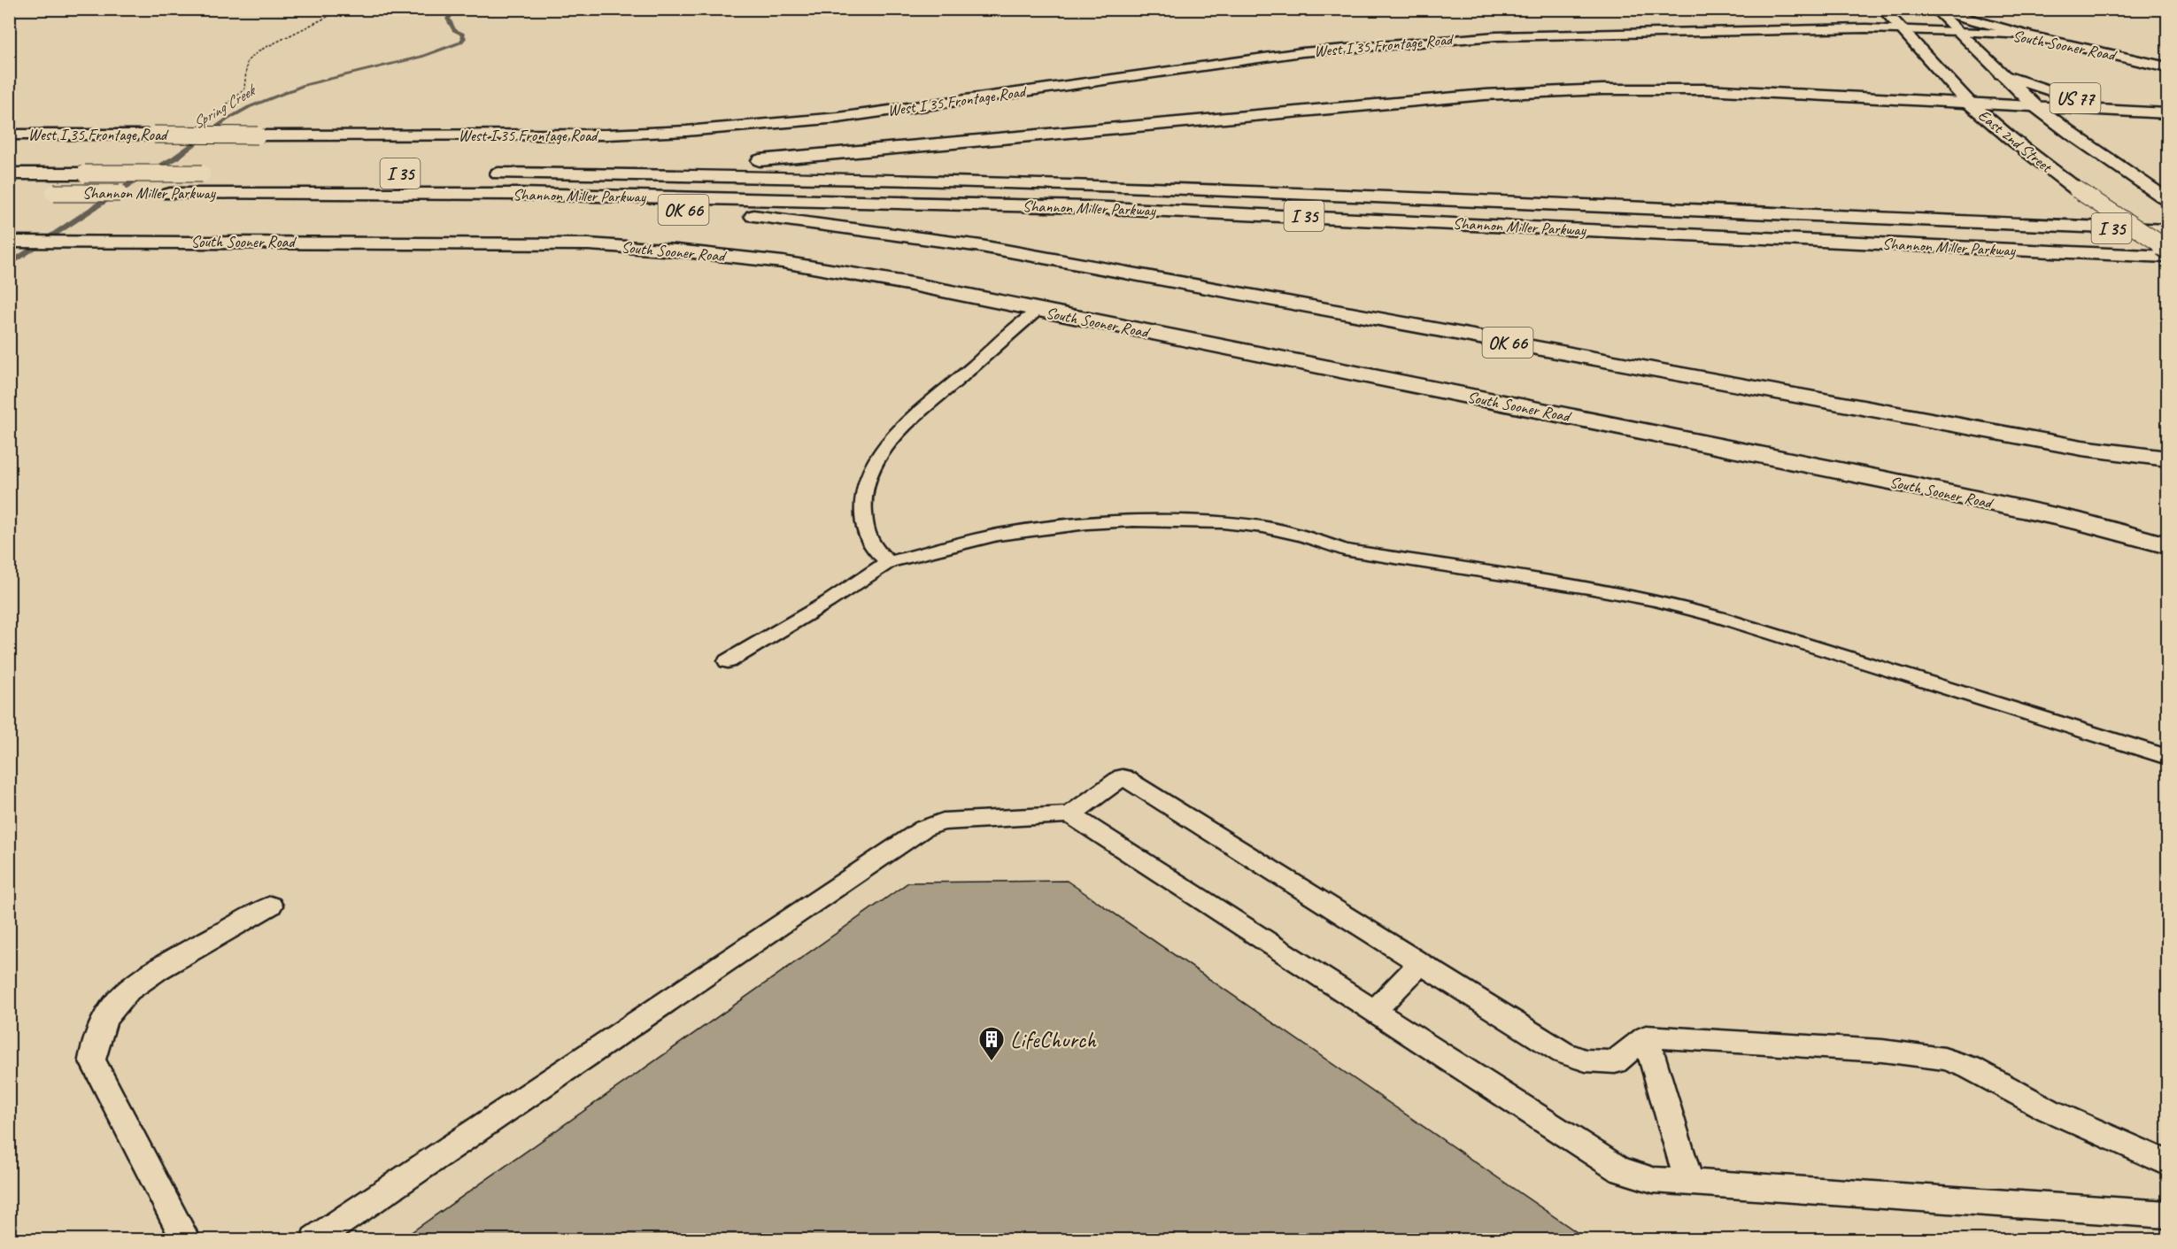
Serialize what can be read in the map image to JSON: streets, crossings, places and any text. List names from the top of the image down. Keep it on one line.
{"streets":{"main road":["West I 35 Frontage Road","South Sooner Road","US 77","East 2nd Street","I 35","Shannon Miller Parkway","OK 66"]},"crossings":[["West I 35 Frontage Road","South Sooner Road"],["West I 35 Frontage Road","East 2nd Street"],["East 2nd Street","OK 66"],["Shannon Miller Parkway","OK 66"]],"water":["Spring Creek"],"places":{"building":["LifeChurch"]}}
